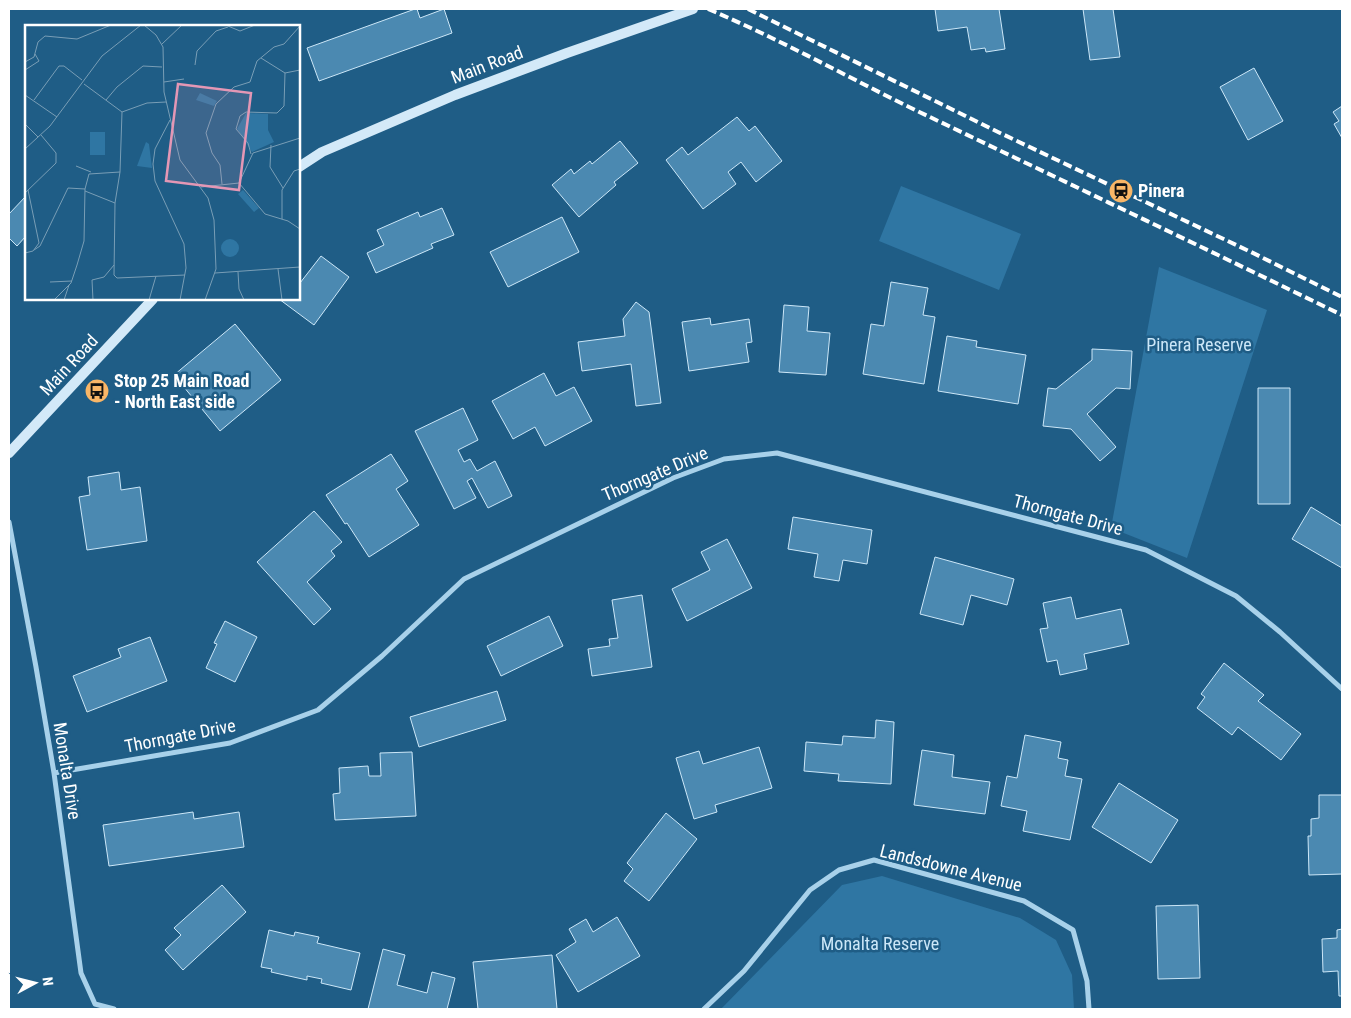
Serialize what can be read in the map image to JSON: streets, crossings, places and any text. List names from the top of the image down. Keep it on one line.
{"streets":{"main road":["Main Road"],"street":["Thorngate Drive","Monalta Drive","Landsdowne Avenue"]},"crossings":[["Thorngate Drive","Monalta Drive"]],"parks":["Pinera Reserve","Monalta Reserve"],"places":{"station":["Pinera"],"bus stop":["Stop 25 Main Road - North East side"]},"north":"right"}
